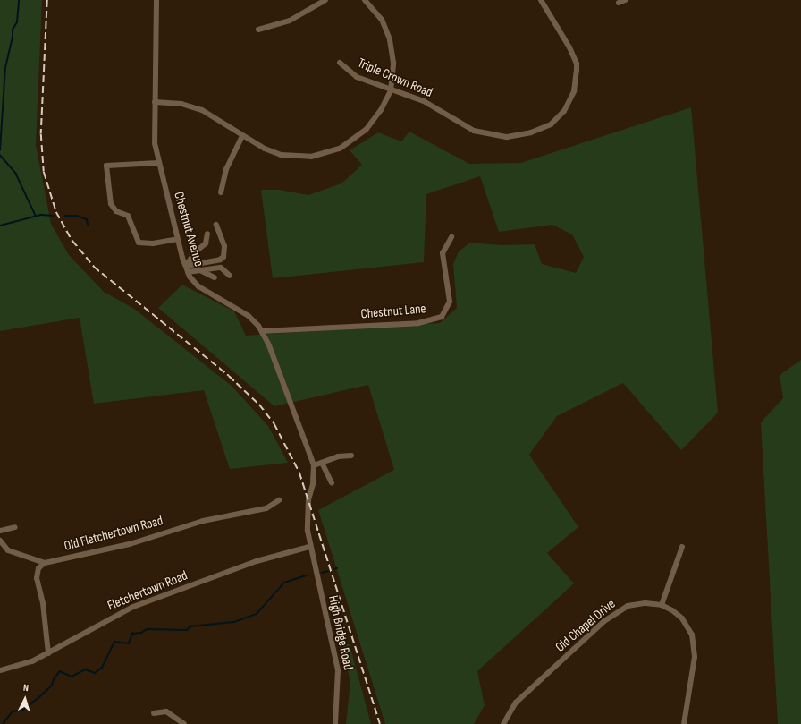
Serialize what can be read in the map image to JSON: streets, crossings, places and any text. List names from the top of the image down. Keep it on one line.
{"streets":{"street":["Triple Crown Road","Chestnut Avenue","Chestnut Lane","Old Fletchertown Road","Fletchertown Road","Old Chapel Drive","High Bridge Road"]},"crossings":[["Chestnut Avenue","Chestnut Lane"],["Chestnut Avenue","Fletchertown Road"],["Chestnut Avenue","High Bridge Road"],["Fletchertown Road","High Bridge Road"]],"north":"top"}
